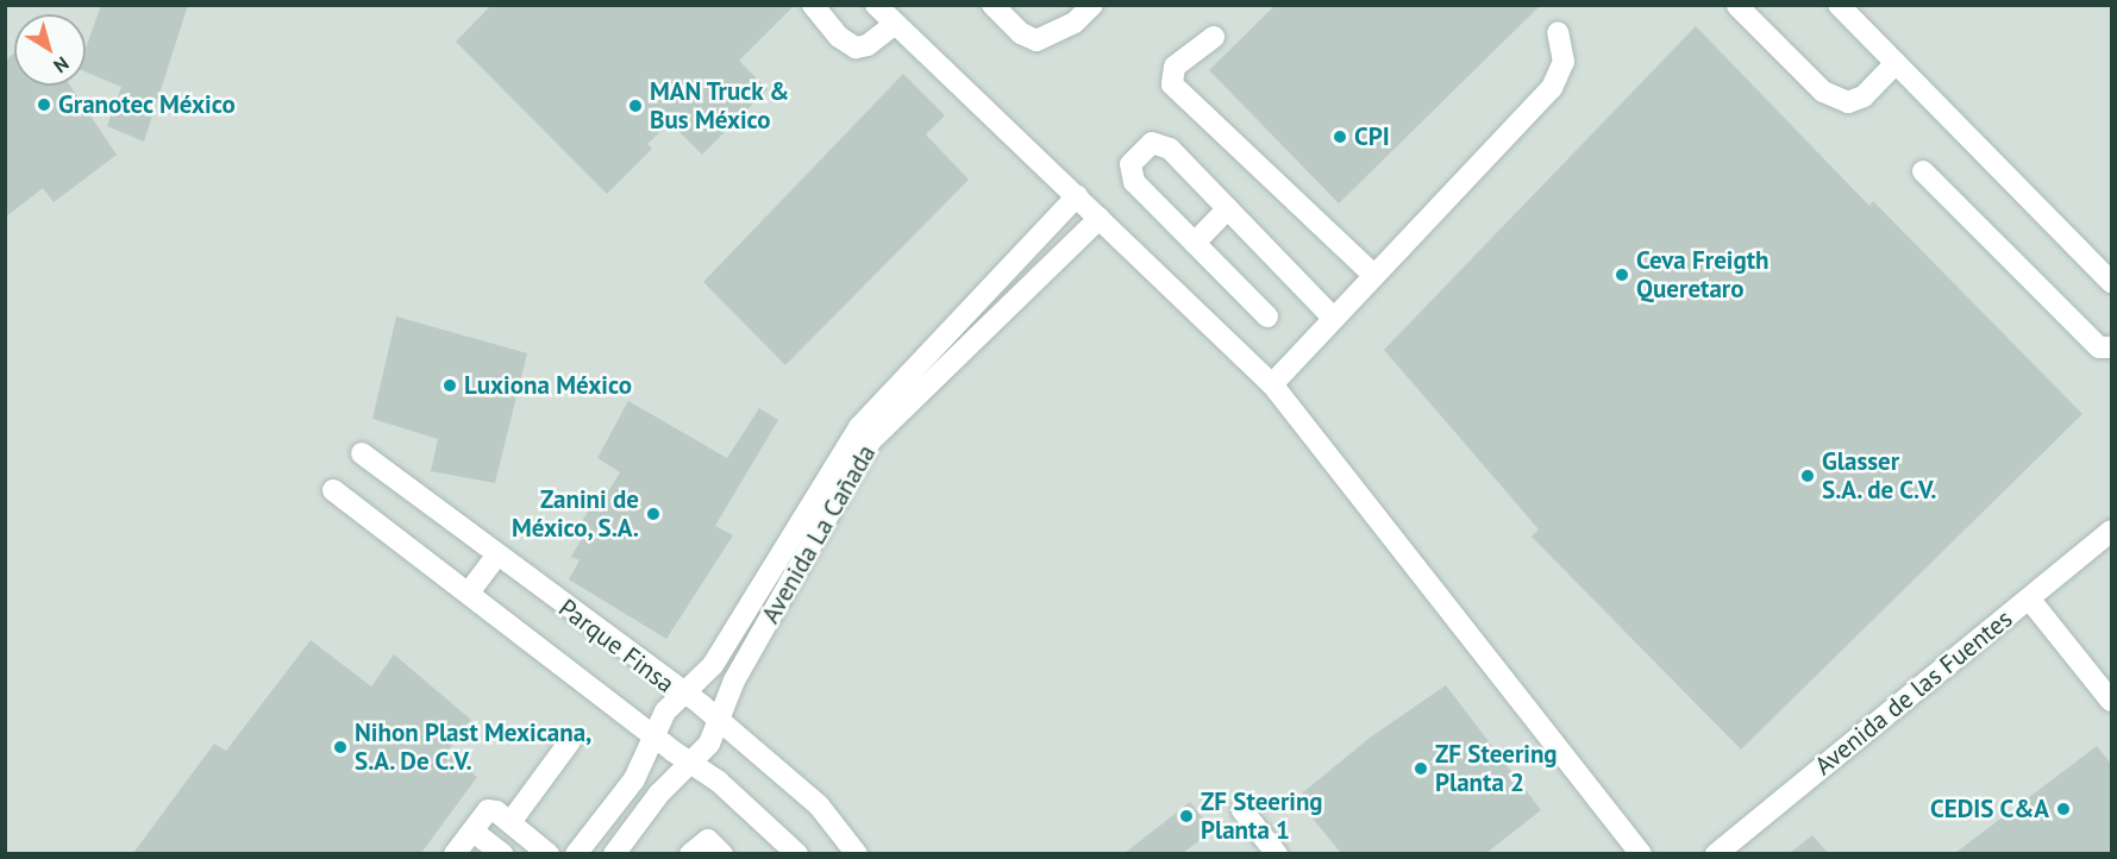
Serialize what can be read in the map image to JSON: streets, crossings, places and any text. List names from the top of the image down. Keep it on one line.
{"streets":{"street":["Avenida La Cañada","Parque Finsa","Avenida de las Fuentes"]},"crossings":[["Avenida La Cañada","Parque Finsa"]],"places":["Granotec México","MAN Truck & Bus México","CPI","Ceva Freigth Queretaro","Luxiona México","Glasser S.A. de C.V.","Zanini de México, S.A.","Nihon Plast Mexicana, S.A. De C.V.","ZF Steering Planta 2","CEDIS C&A","ZF Steering Planta 1"],"north":"bottom right"}
